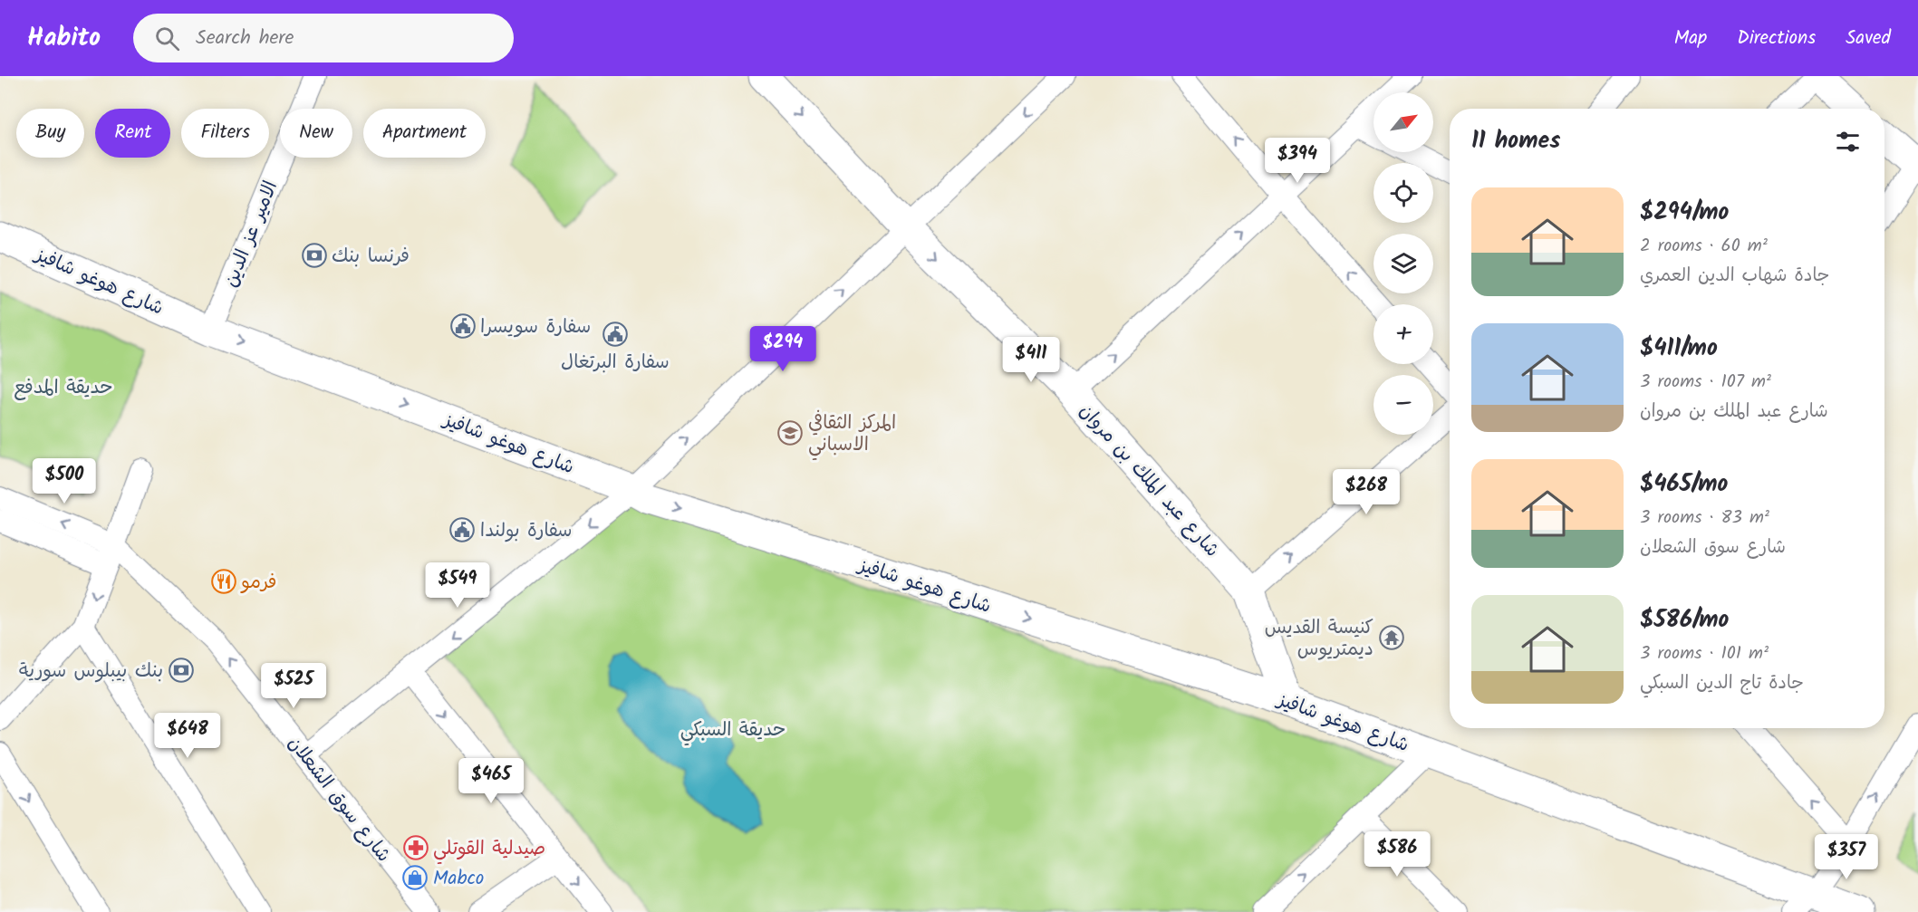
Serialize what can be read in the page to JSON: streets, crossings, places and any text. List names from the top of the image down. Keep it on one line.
{"streets":{"main road":["شارع هوغو شافيز","شارع عبد الملك بن مروان"],"street":["الامير عز الدين","شارع سوق الشعلان"]},"crossings":[["الامير عز الدين","شارع هوغو شافيز"],["شارع هوغو شافيز","شارع عبد الملك بن مروان"]],"one_way":["شارع هوغو شافيز","شارع عبد الملك بن مروان"],"parks":["حديقة المدفع","حديقة السبكي"],"places":{"bank":["فرنسا بنك","بنك بيبلوس سورية"],"public building":["سفارة سويسرا","سفارة البرتغال","سفارة بولندا"],"school or university":["المركز الثقافي الاسباني"],"restaurant":["فرمو"],"temple":["كنيسة القديس ديمتريوس"],"pharmacy":["صيدلية القوتلي"],"shop":["Mabco"]},"north":"top right","page":{"header":"Habito","search":"Search here","nav":["Map","Directions","Saved"],"map_buttons":["+","−"],"chip":["Buy","Rent","Filters","New","Apartment"],"heading":"11 homes","price":["$394","$294","$411","$500","$268","$549","$525","$648","$465","$586","$357"],"list":[{"name":"$294/mo","note":"2 rooms · 60 m² · جادة شهاب الدين العمري"},{"name":"$411/mo","note":"3 rooms · 107 m² · شارع عبد الملك بن مروان"},{"name":"$465/mo","note":"3 rooms · 83 m² · شارع سوق الشعلان"},{"name":"$586/mo","note":"3 rooms · 101 m² · جادة تاج الدين السبكي"}]}}
